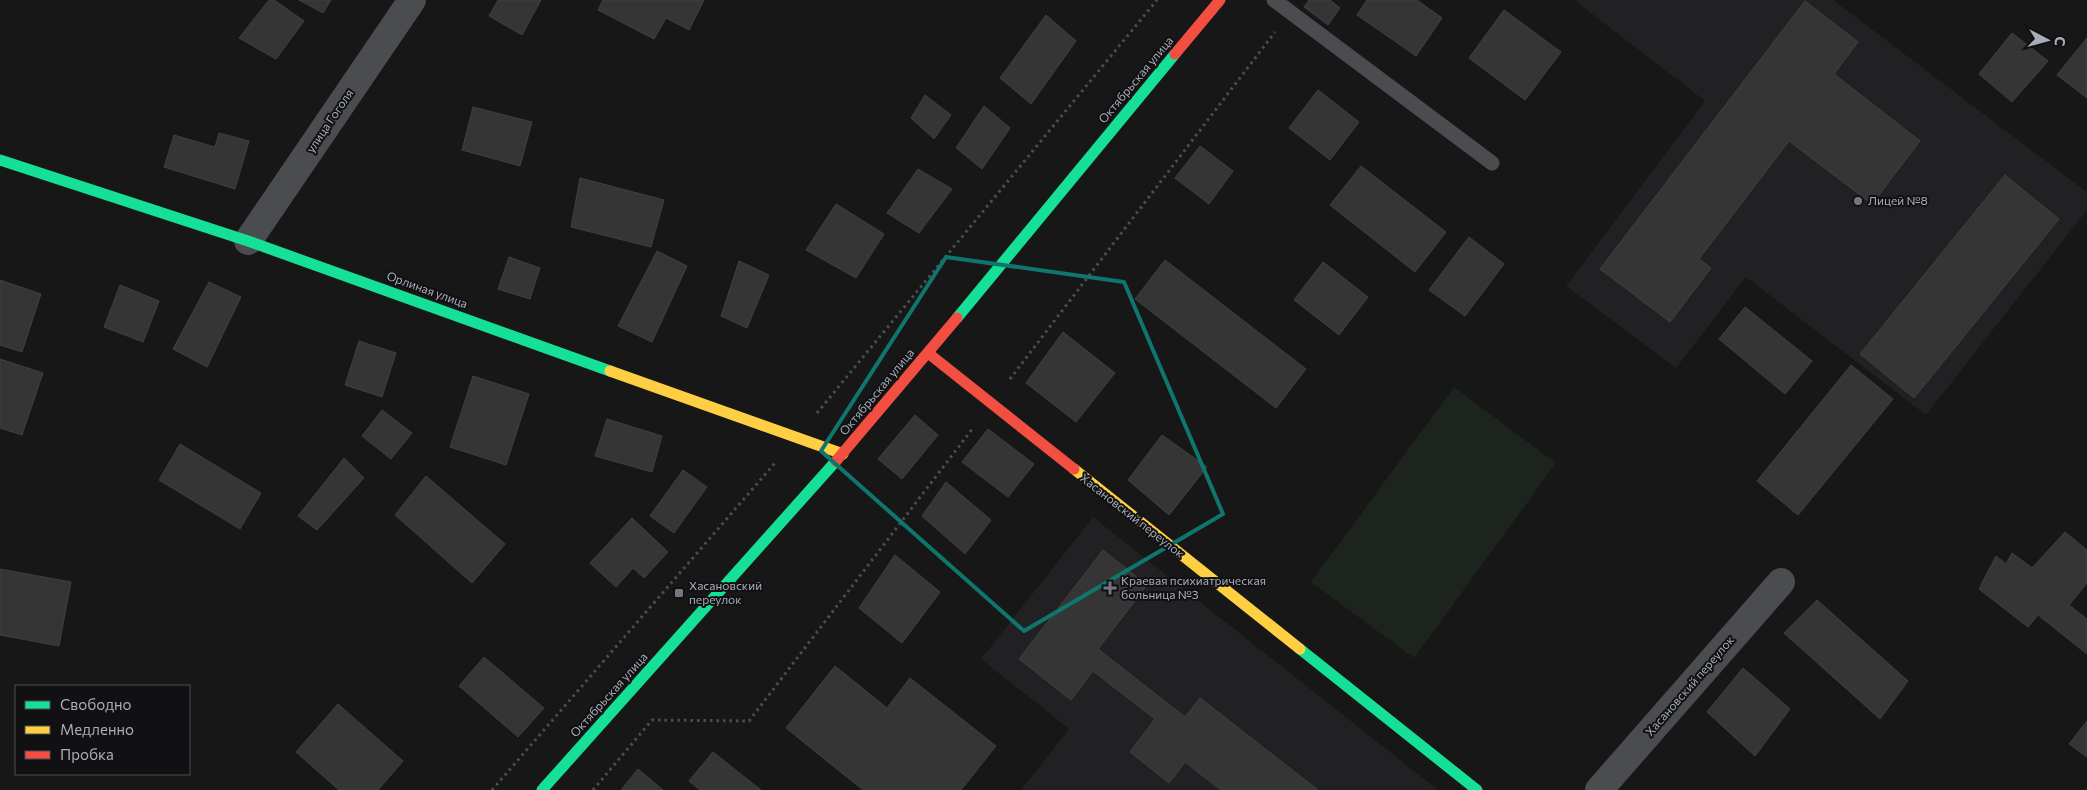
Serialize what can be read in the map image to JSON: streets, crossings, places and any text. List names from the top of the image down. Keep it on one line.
{"streets":{"street":["Октябрьская улица","улица Гоголя","Орлиная улица","Хасановский переулок"]},"crossings":[["Октябрьская улица","Орлиная улица"],["Октябрьская улица","Хасановский переулок"],["улица Гоголя","Орлиная улица"]],"places":{"other":["Лицей №8"],"health":["Краевая психиатрическая больница №3"],"transit":["Хасановский переулок"]},"legend":["Свободно","Медленно","Пробка"],"north":"right"}
